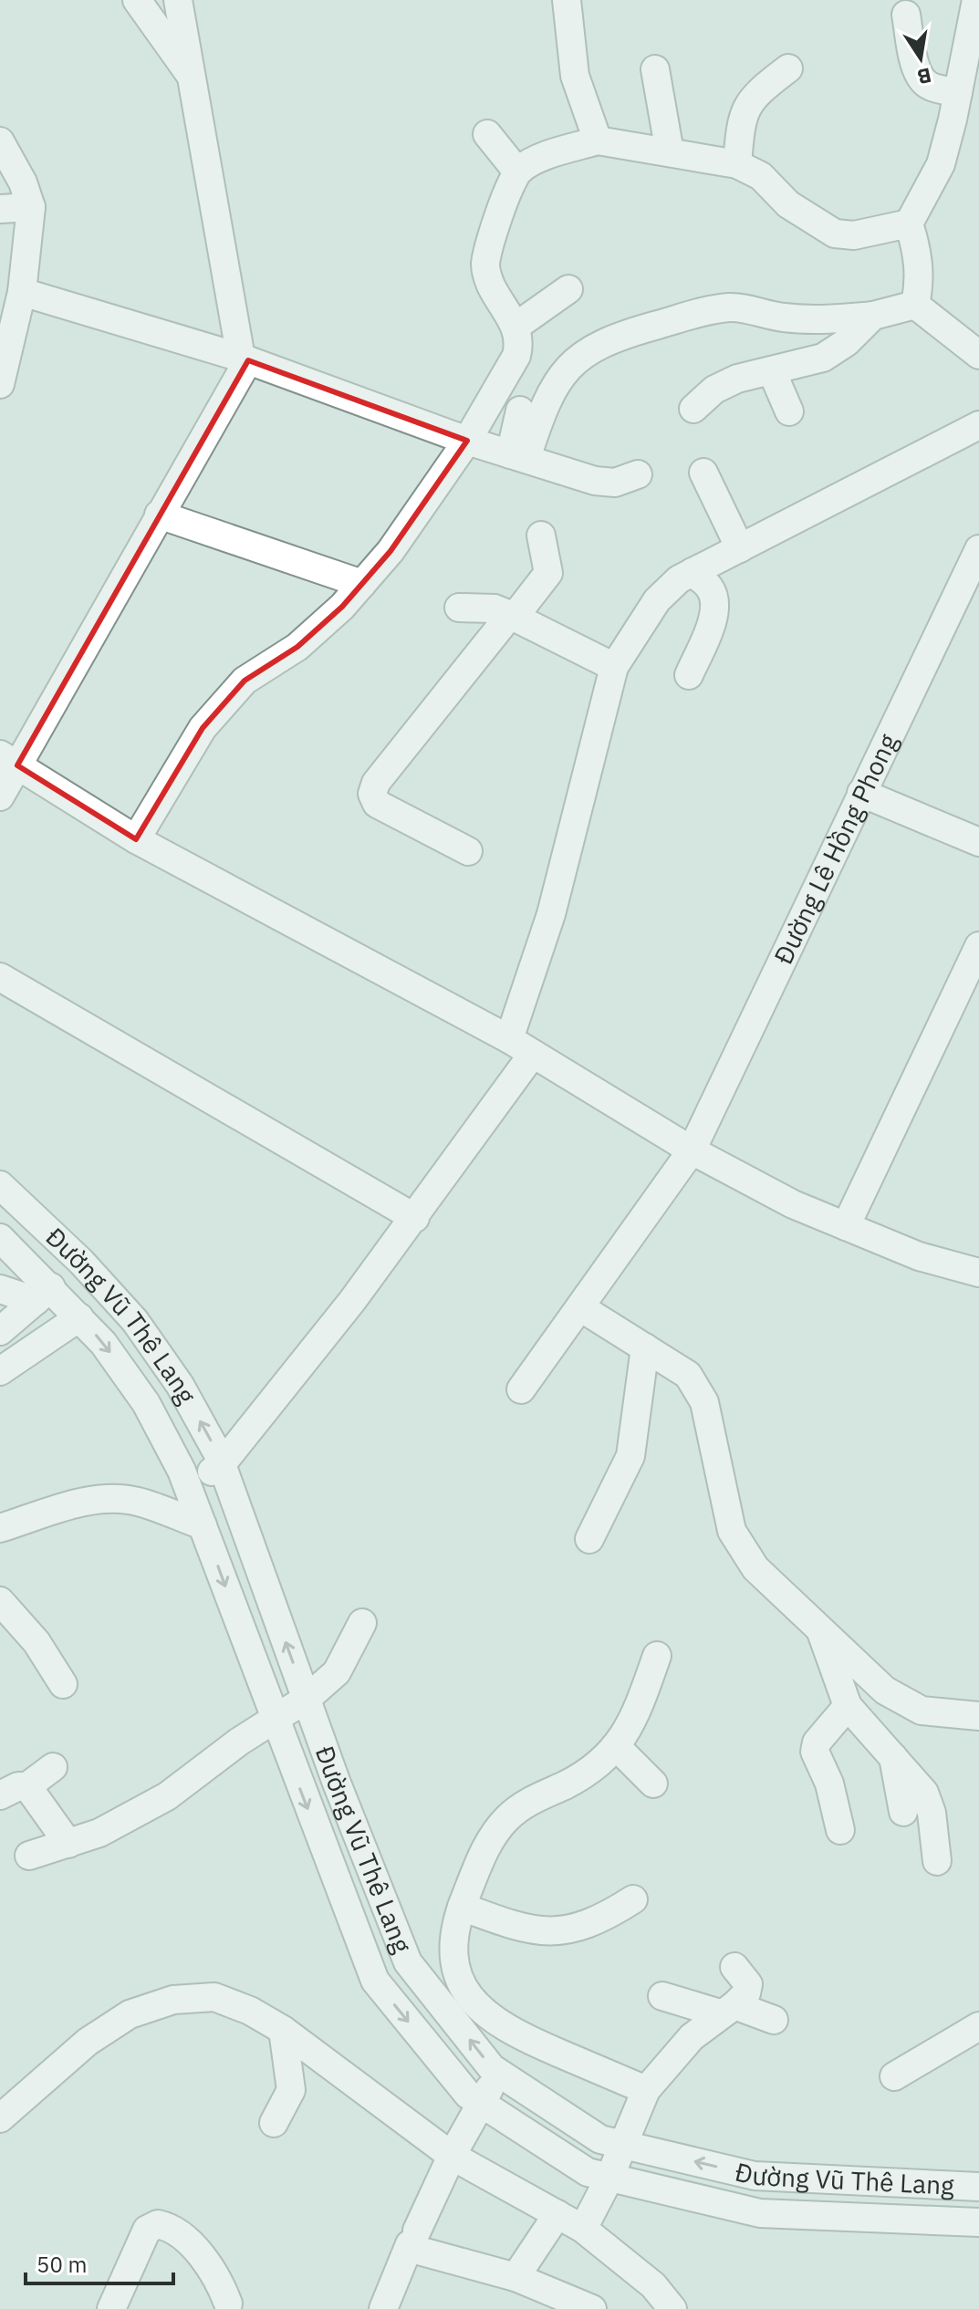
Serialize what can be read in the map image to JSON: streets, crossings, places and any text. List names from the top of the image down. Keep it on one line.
{"streets":{"street":["Đường Lê Hồng Phong","Đường Vũ Thê Lang"]},"scale_bar":"50 m","north":"bottom"}
